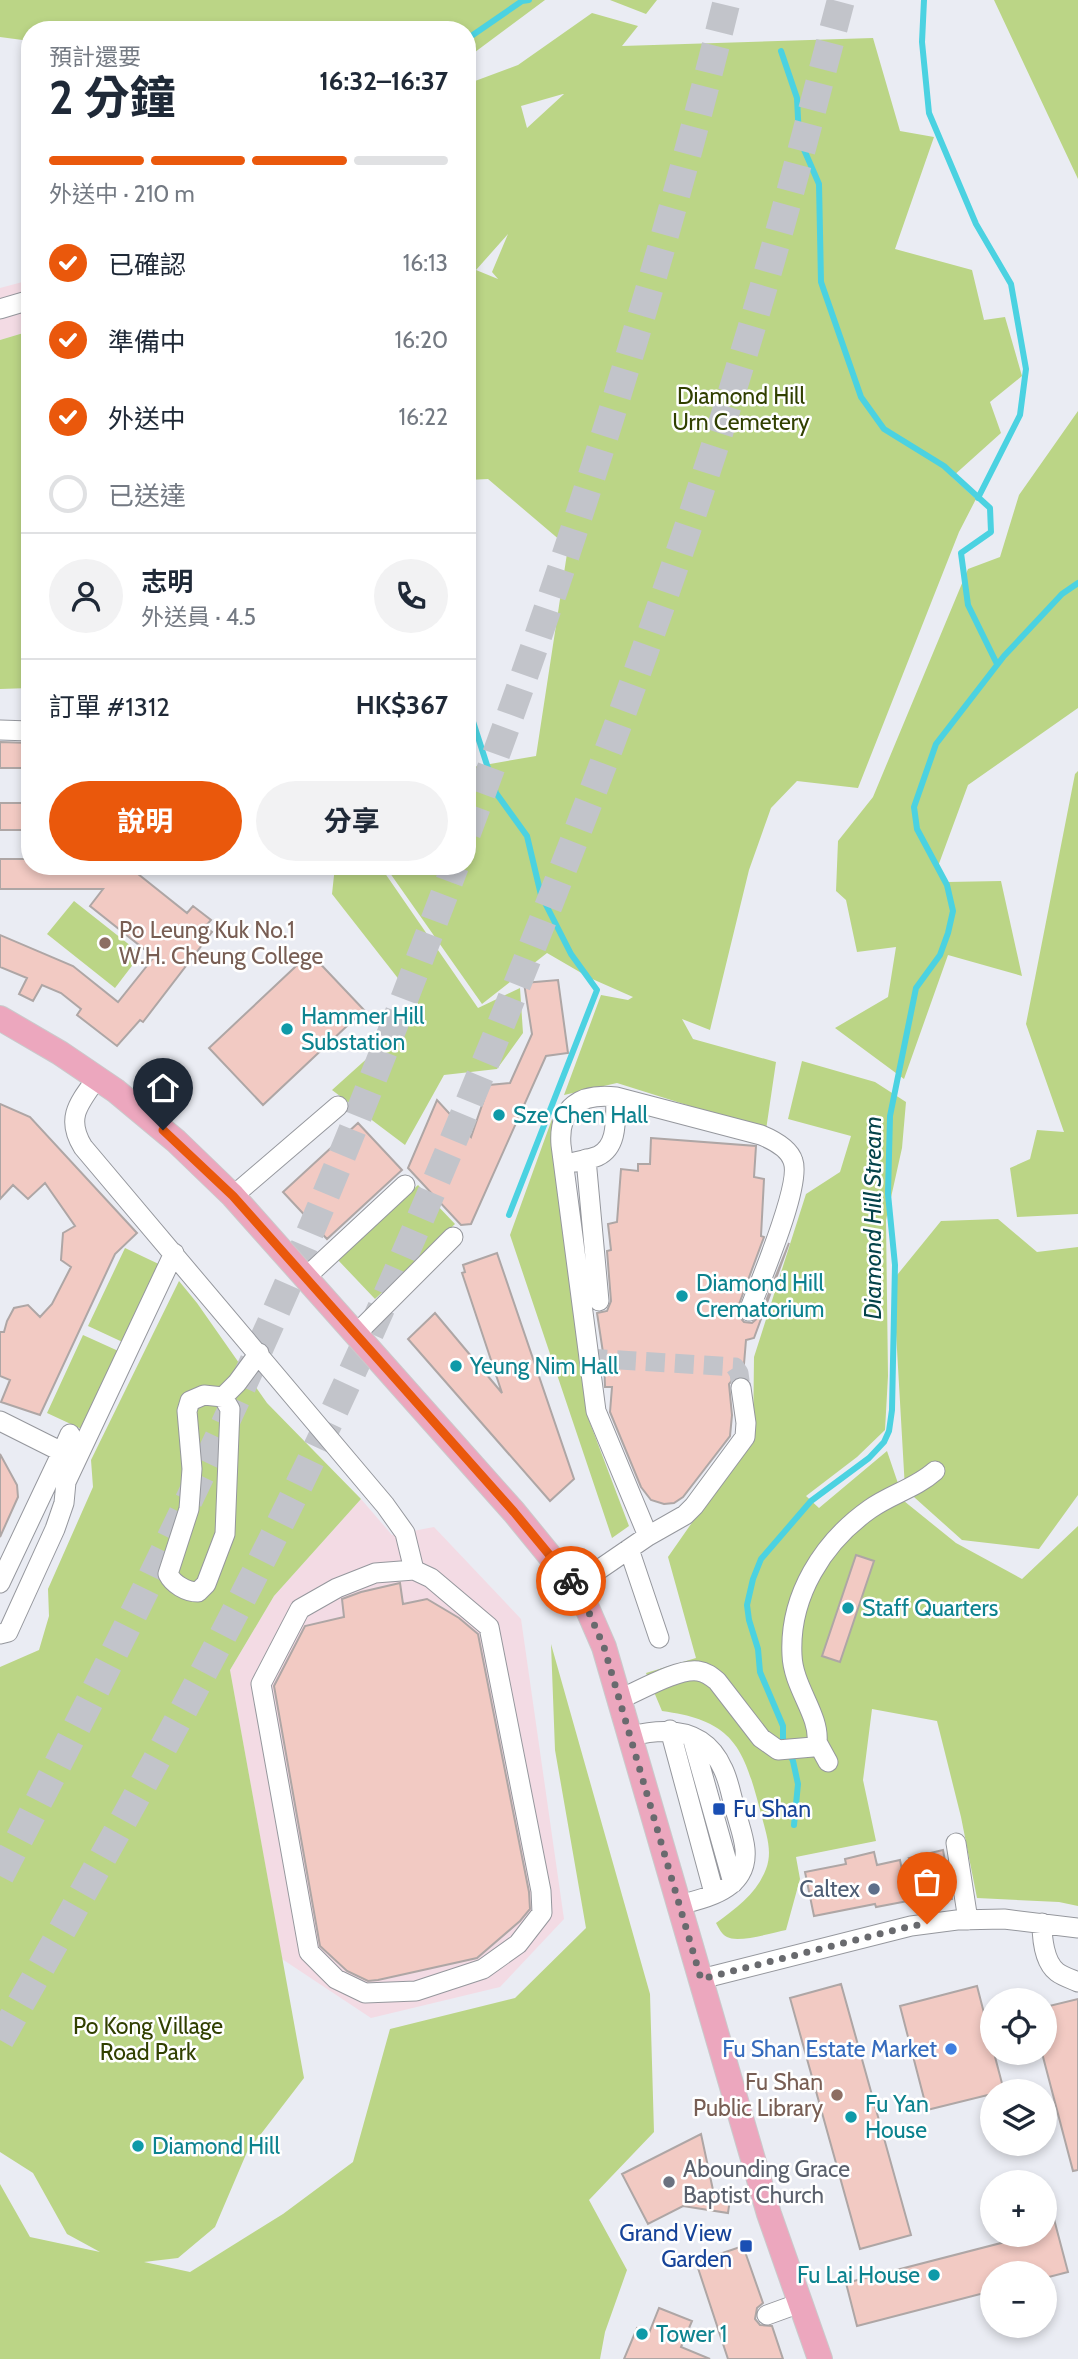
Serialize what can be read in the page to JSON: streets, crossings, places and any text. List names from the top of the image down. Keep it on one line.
{"water":["Diamond Hill Stream"],"parks":["Diamond Hill Urn Cemetery","Po Kong Village Road Park"],"places":{"other":["Po Leung Kuk No.1 W.H. Cheung College","Hammer Hill Substation","Sze Chen Hall","Diamond Hill Crematorium","Yeung Nim Hall","Staff Quarters","Caltex","Fu Shan Estate Market","Fu Shan Public Library","Fu Yan House","Diamond Hill","Abounding Grace Baptist Church","Fu Lai House","Tower 1"],"transit":["Fu Shan","Grand View Garden"]},"page":{"heading":["2 分鐘","預計還要","16:32–16:37"],"panel":["志明","外送員 · 4.5","訂單 #1312","HK$367"],"bar":"外送中 · 210 m","list":[["已確認","16:13"],["準備中","16:20"],["外送中","16:22"],"已送達"],"buttons":["說明","分享"],"map_buttons":["+","−"]}}
